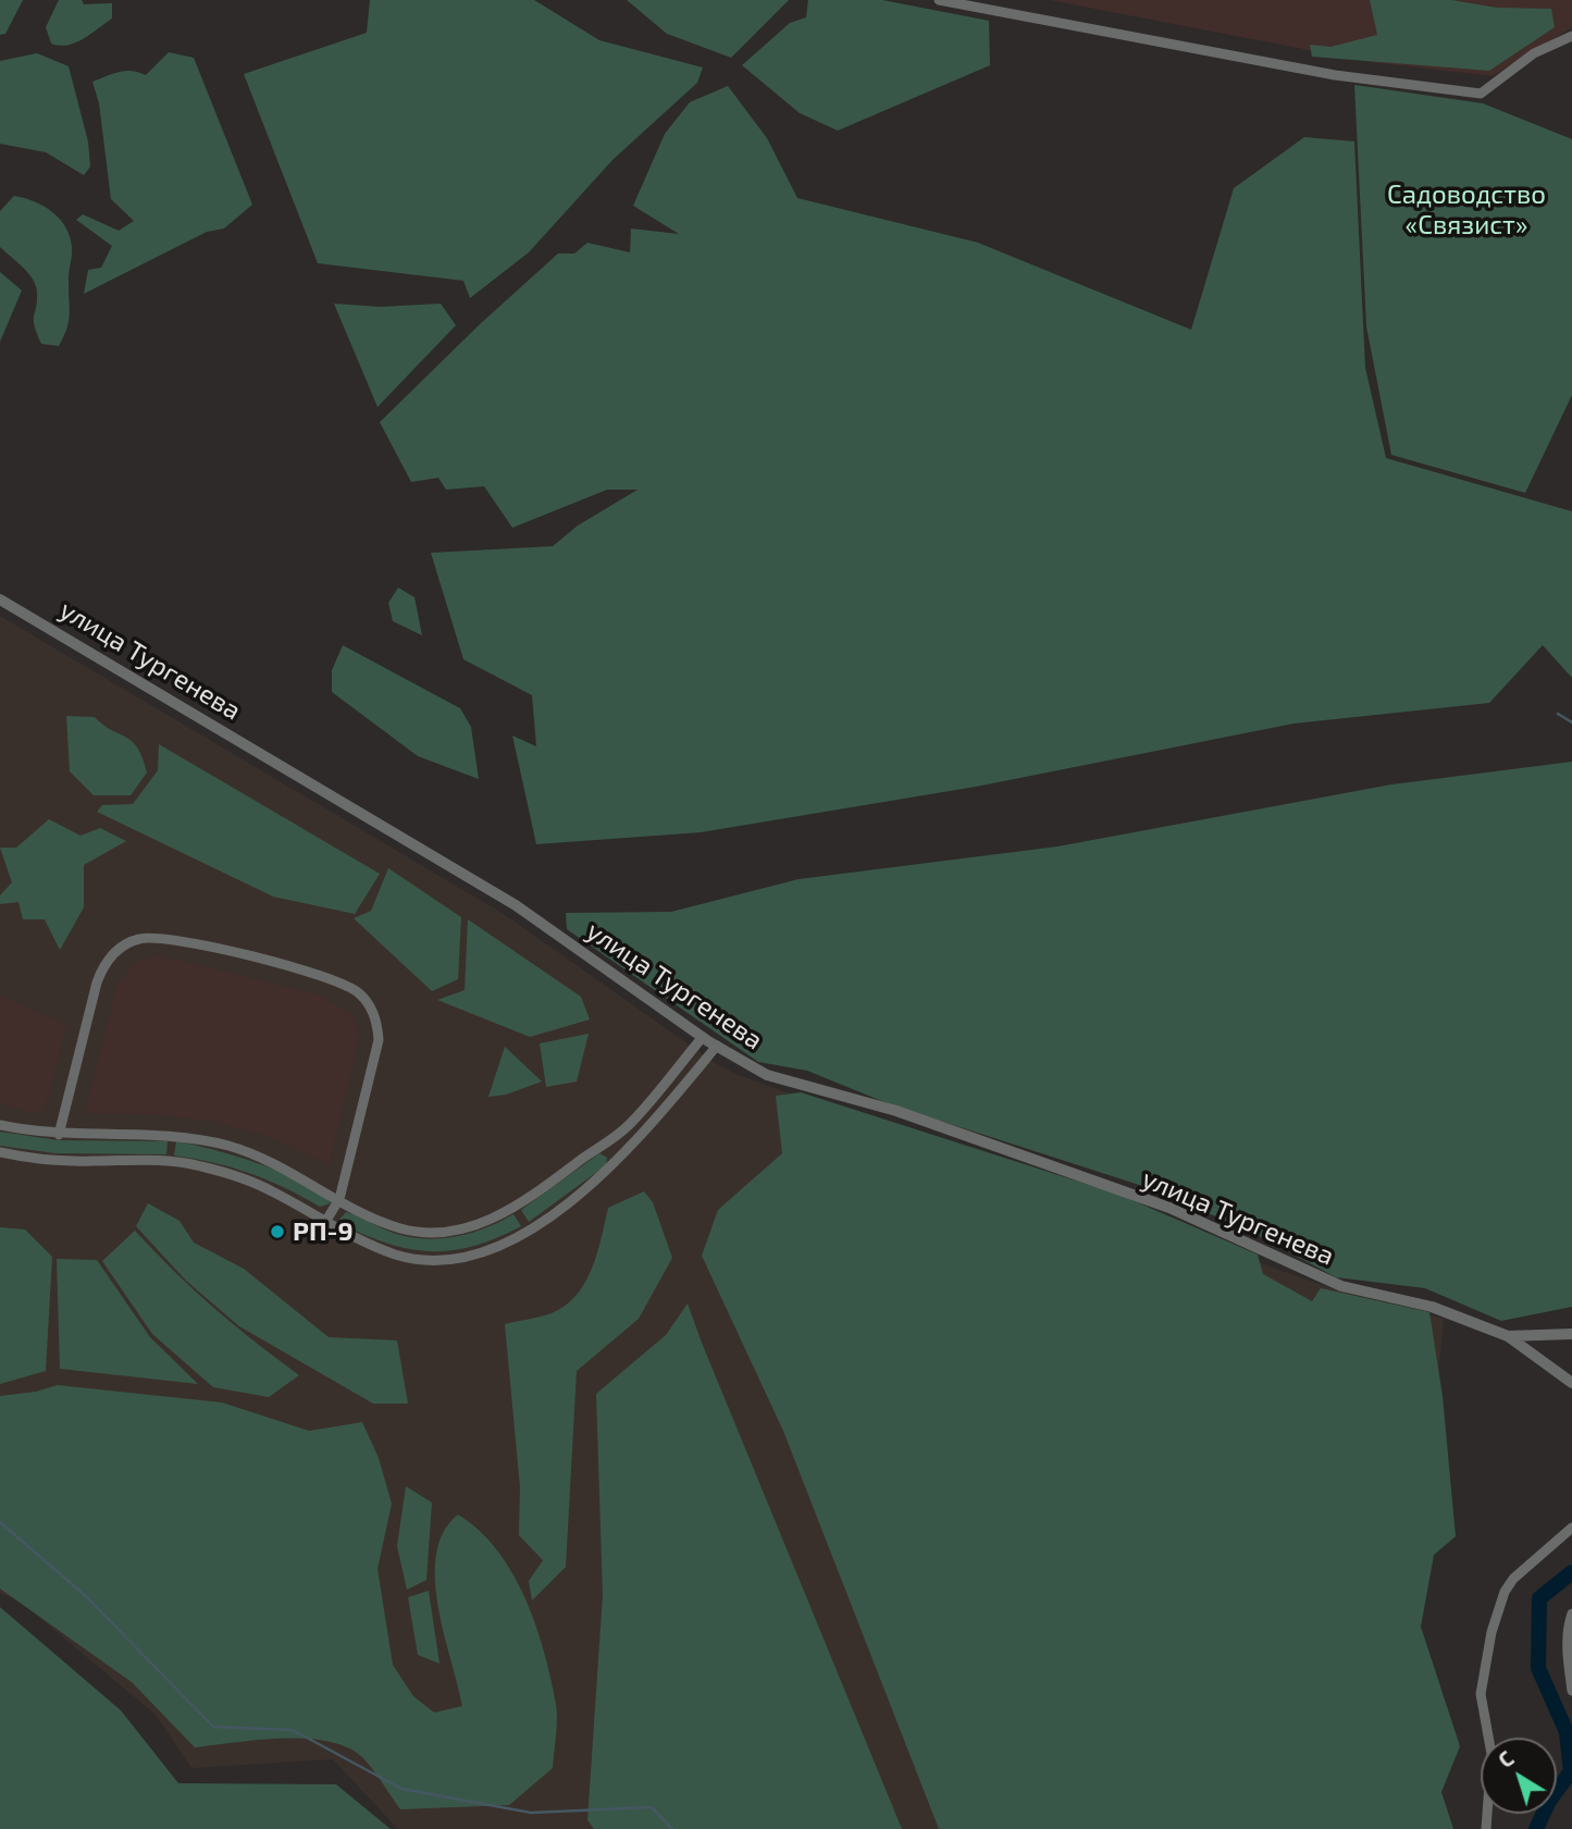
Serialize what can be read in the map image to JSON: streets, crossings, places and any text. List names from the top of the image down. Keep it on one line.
{"streets":{"street":["улица Тургенева"]},"parks":["Садоводство «Связист»"],"places":["РП-9"],"north":"top left"}
